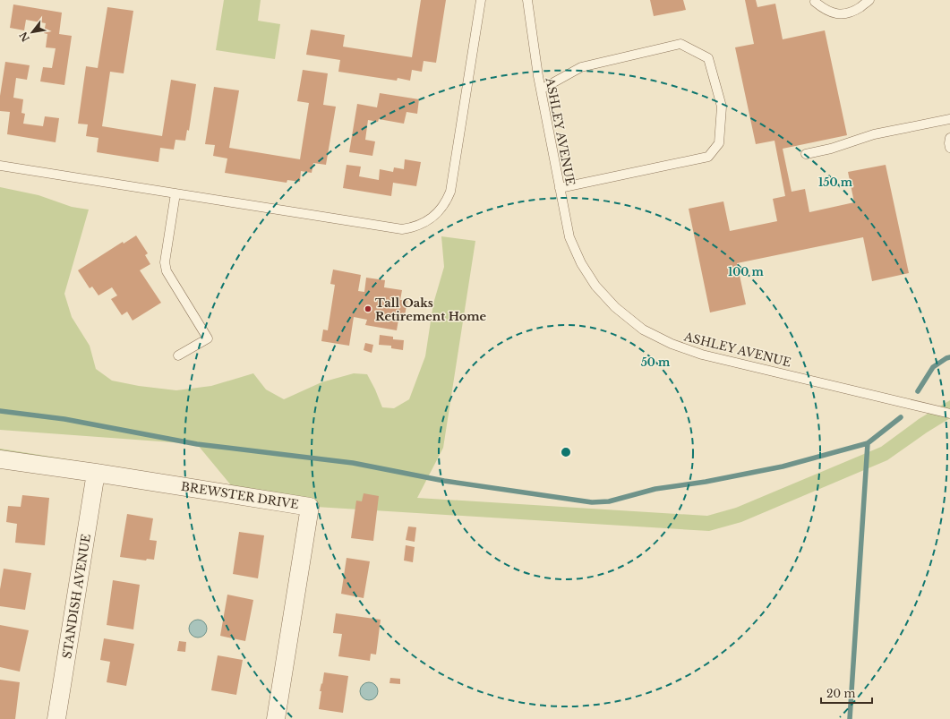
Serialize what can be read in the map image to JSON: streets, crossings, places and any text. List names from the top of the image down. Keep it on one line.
{"streets":{"street":["BREWSTER DRIVE","STANDISH AVENUE"],"lane":["ASHLEY AVENUE"]},"crossings":[["BREWSTER DRIVE","STANDISH AVENUE"]],"places":["Tall Oaks Retirement Home"],"scale_bar":"20 m","north":"bottom left","rings":["150 m","100 m","50 m"]}
